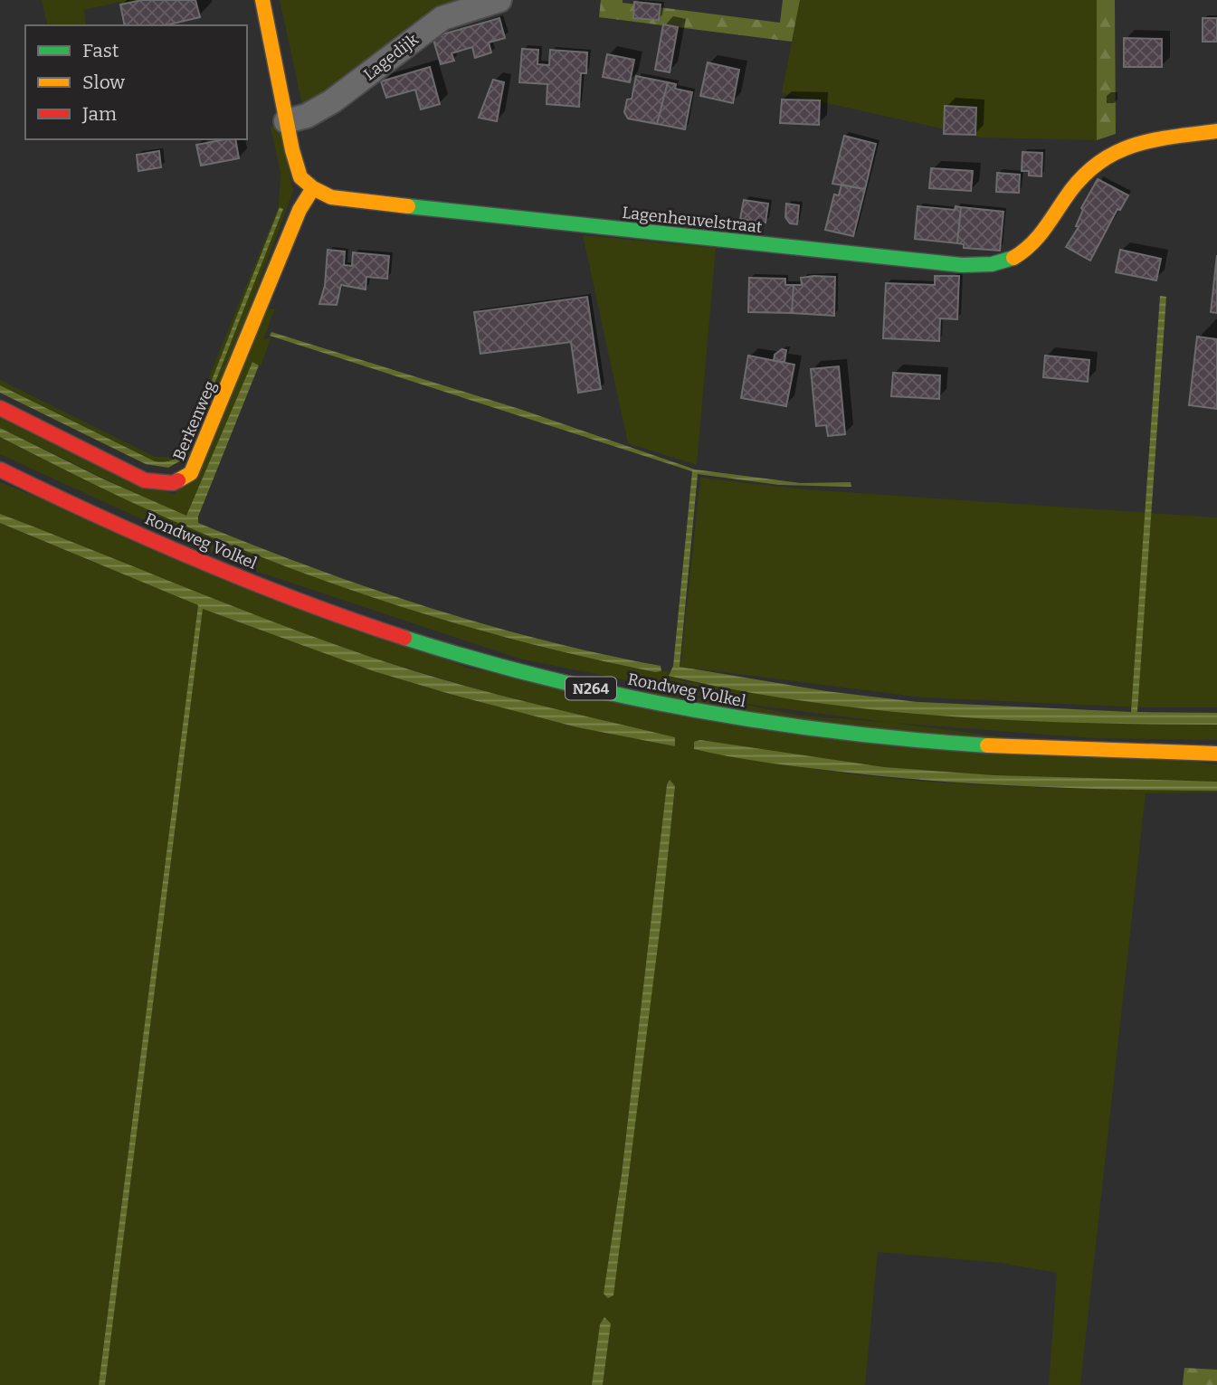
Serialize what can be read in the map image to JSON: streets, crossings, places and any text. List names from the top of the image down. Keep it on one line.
{"streets":{"street":["Lagedijk","Lagenheuvelstraat","Berkenweg","Rondweg Volkel","N264"]},"crossings":[["Lagenheuvelstraat","Berkenweg"]],"legend":["Fast","Slow","Jam"]}
